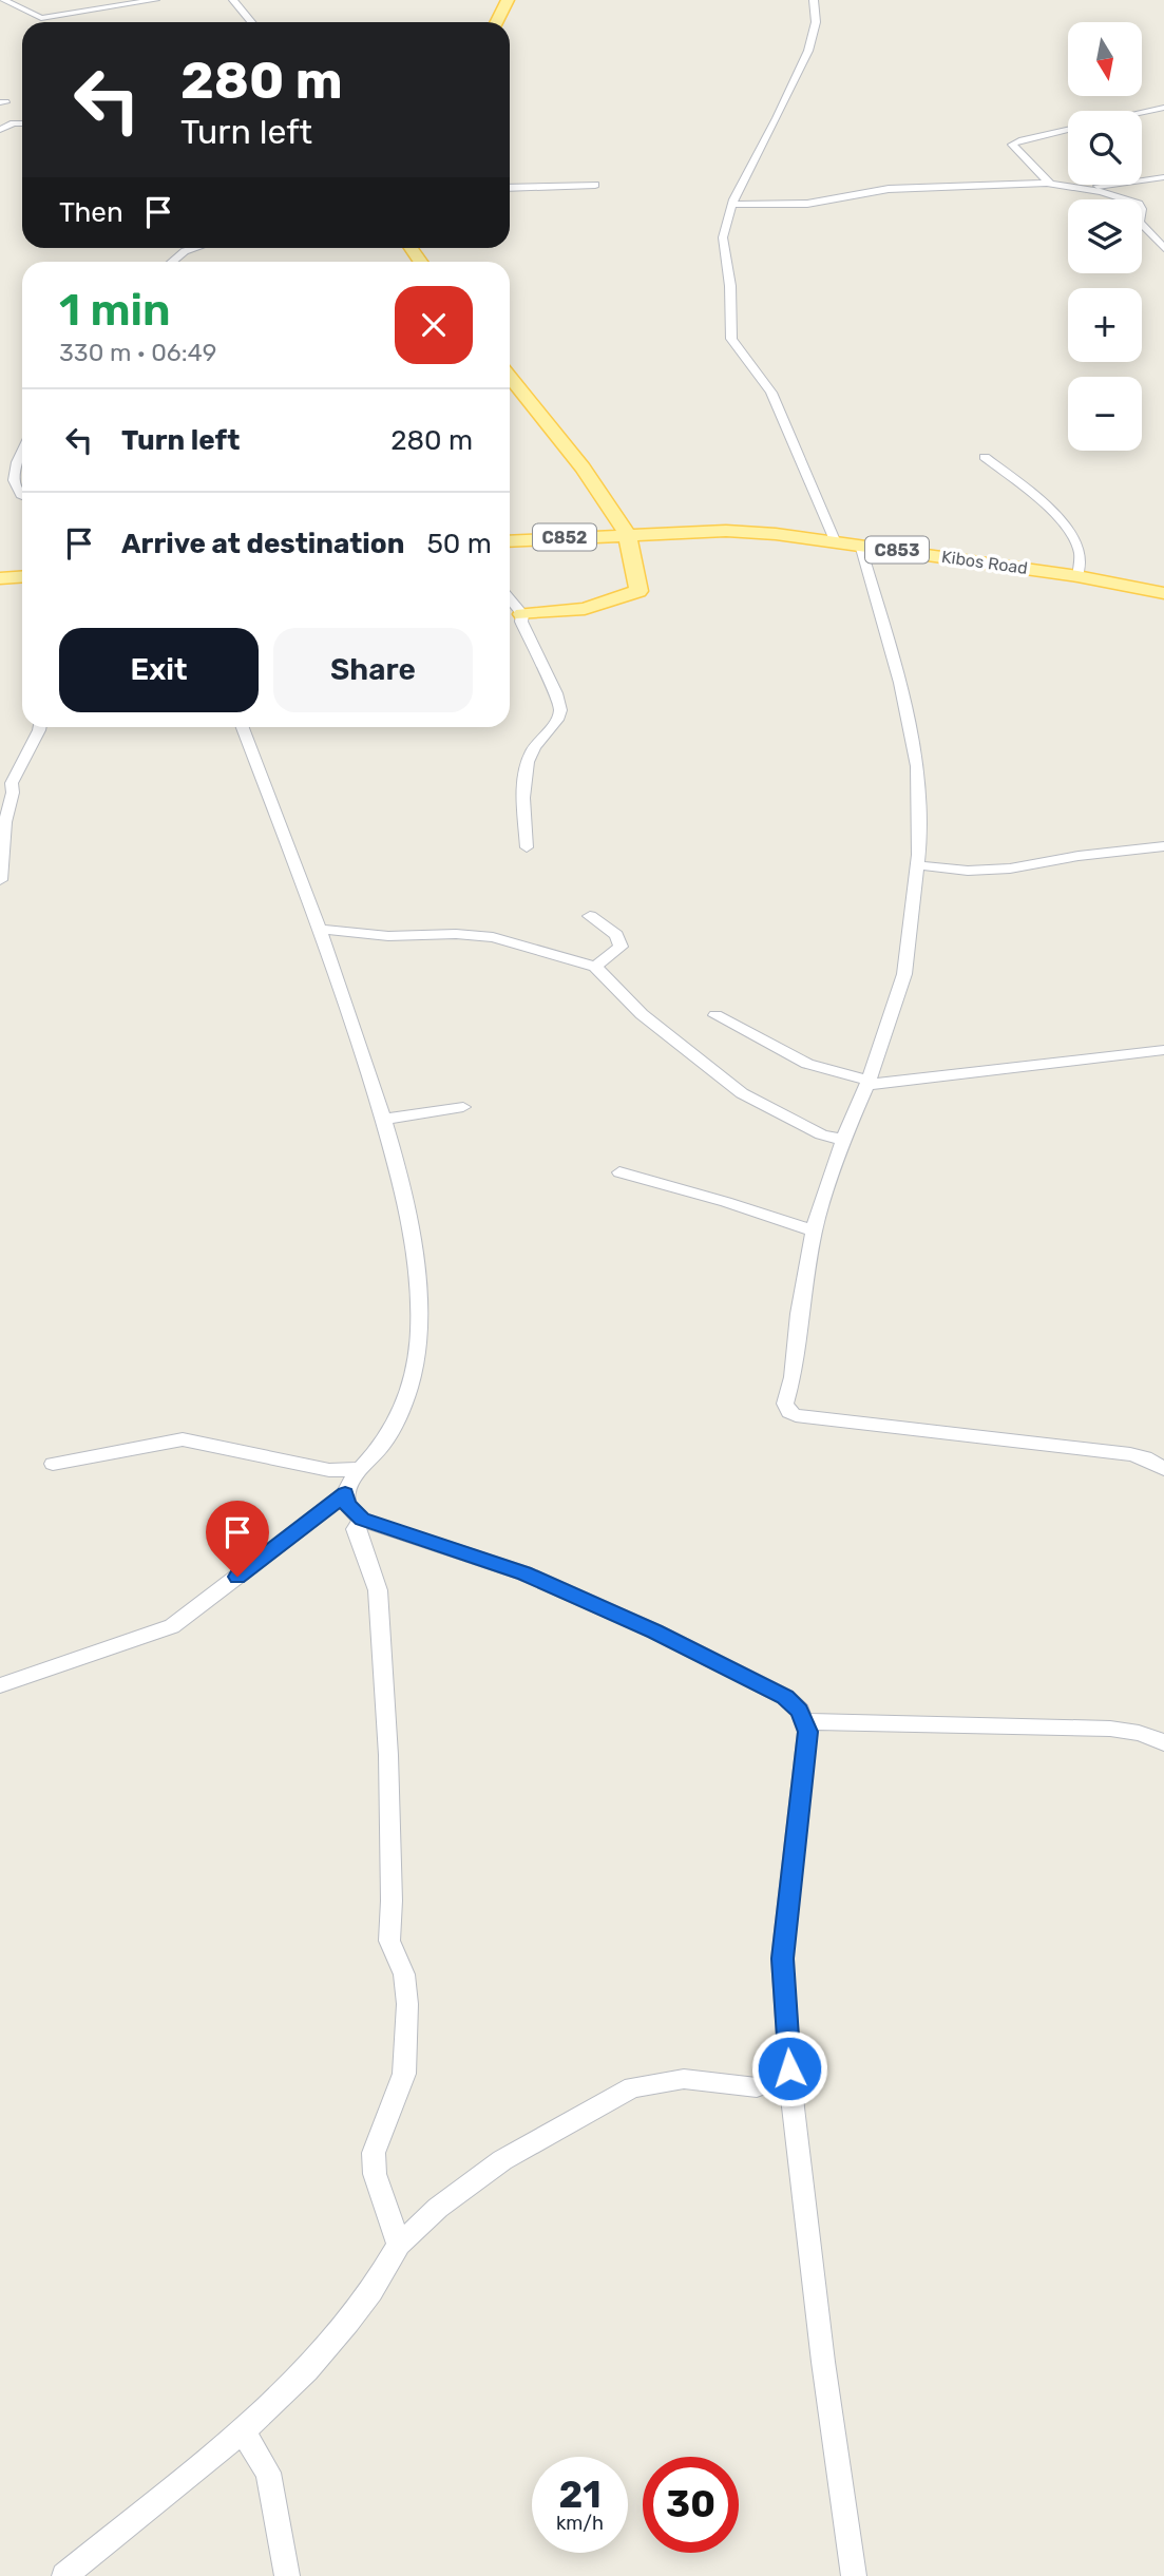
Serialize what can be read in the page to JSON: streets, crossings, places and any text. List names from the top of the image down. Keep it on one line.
{"streets":{"main road":["C852","C853","Kibos Road"]},"crossings":[["C852","Kibos Road"]],"north":"bottom","page":{"map_buttons":["+","−"],"turn":["280 m","Turn left"],"then":"Then","heading":["1 min","330 m · 06:49"],"list":[{"name":"Turn left","value":"280 m"},{"name":"Arrive at destination","value":"50 m"}],"buttons":["Exit","Share"],"speed":"21 km/h","limit":"30"}}
